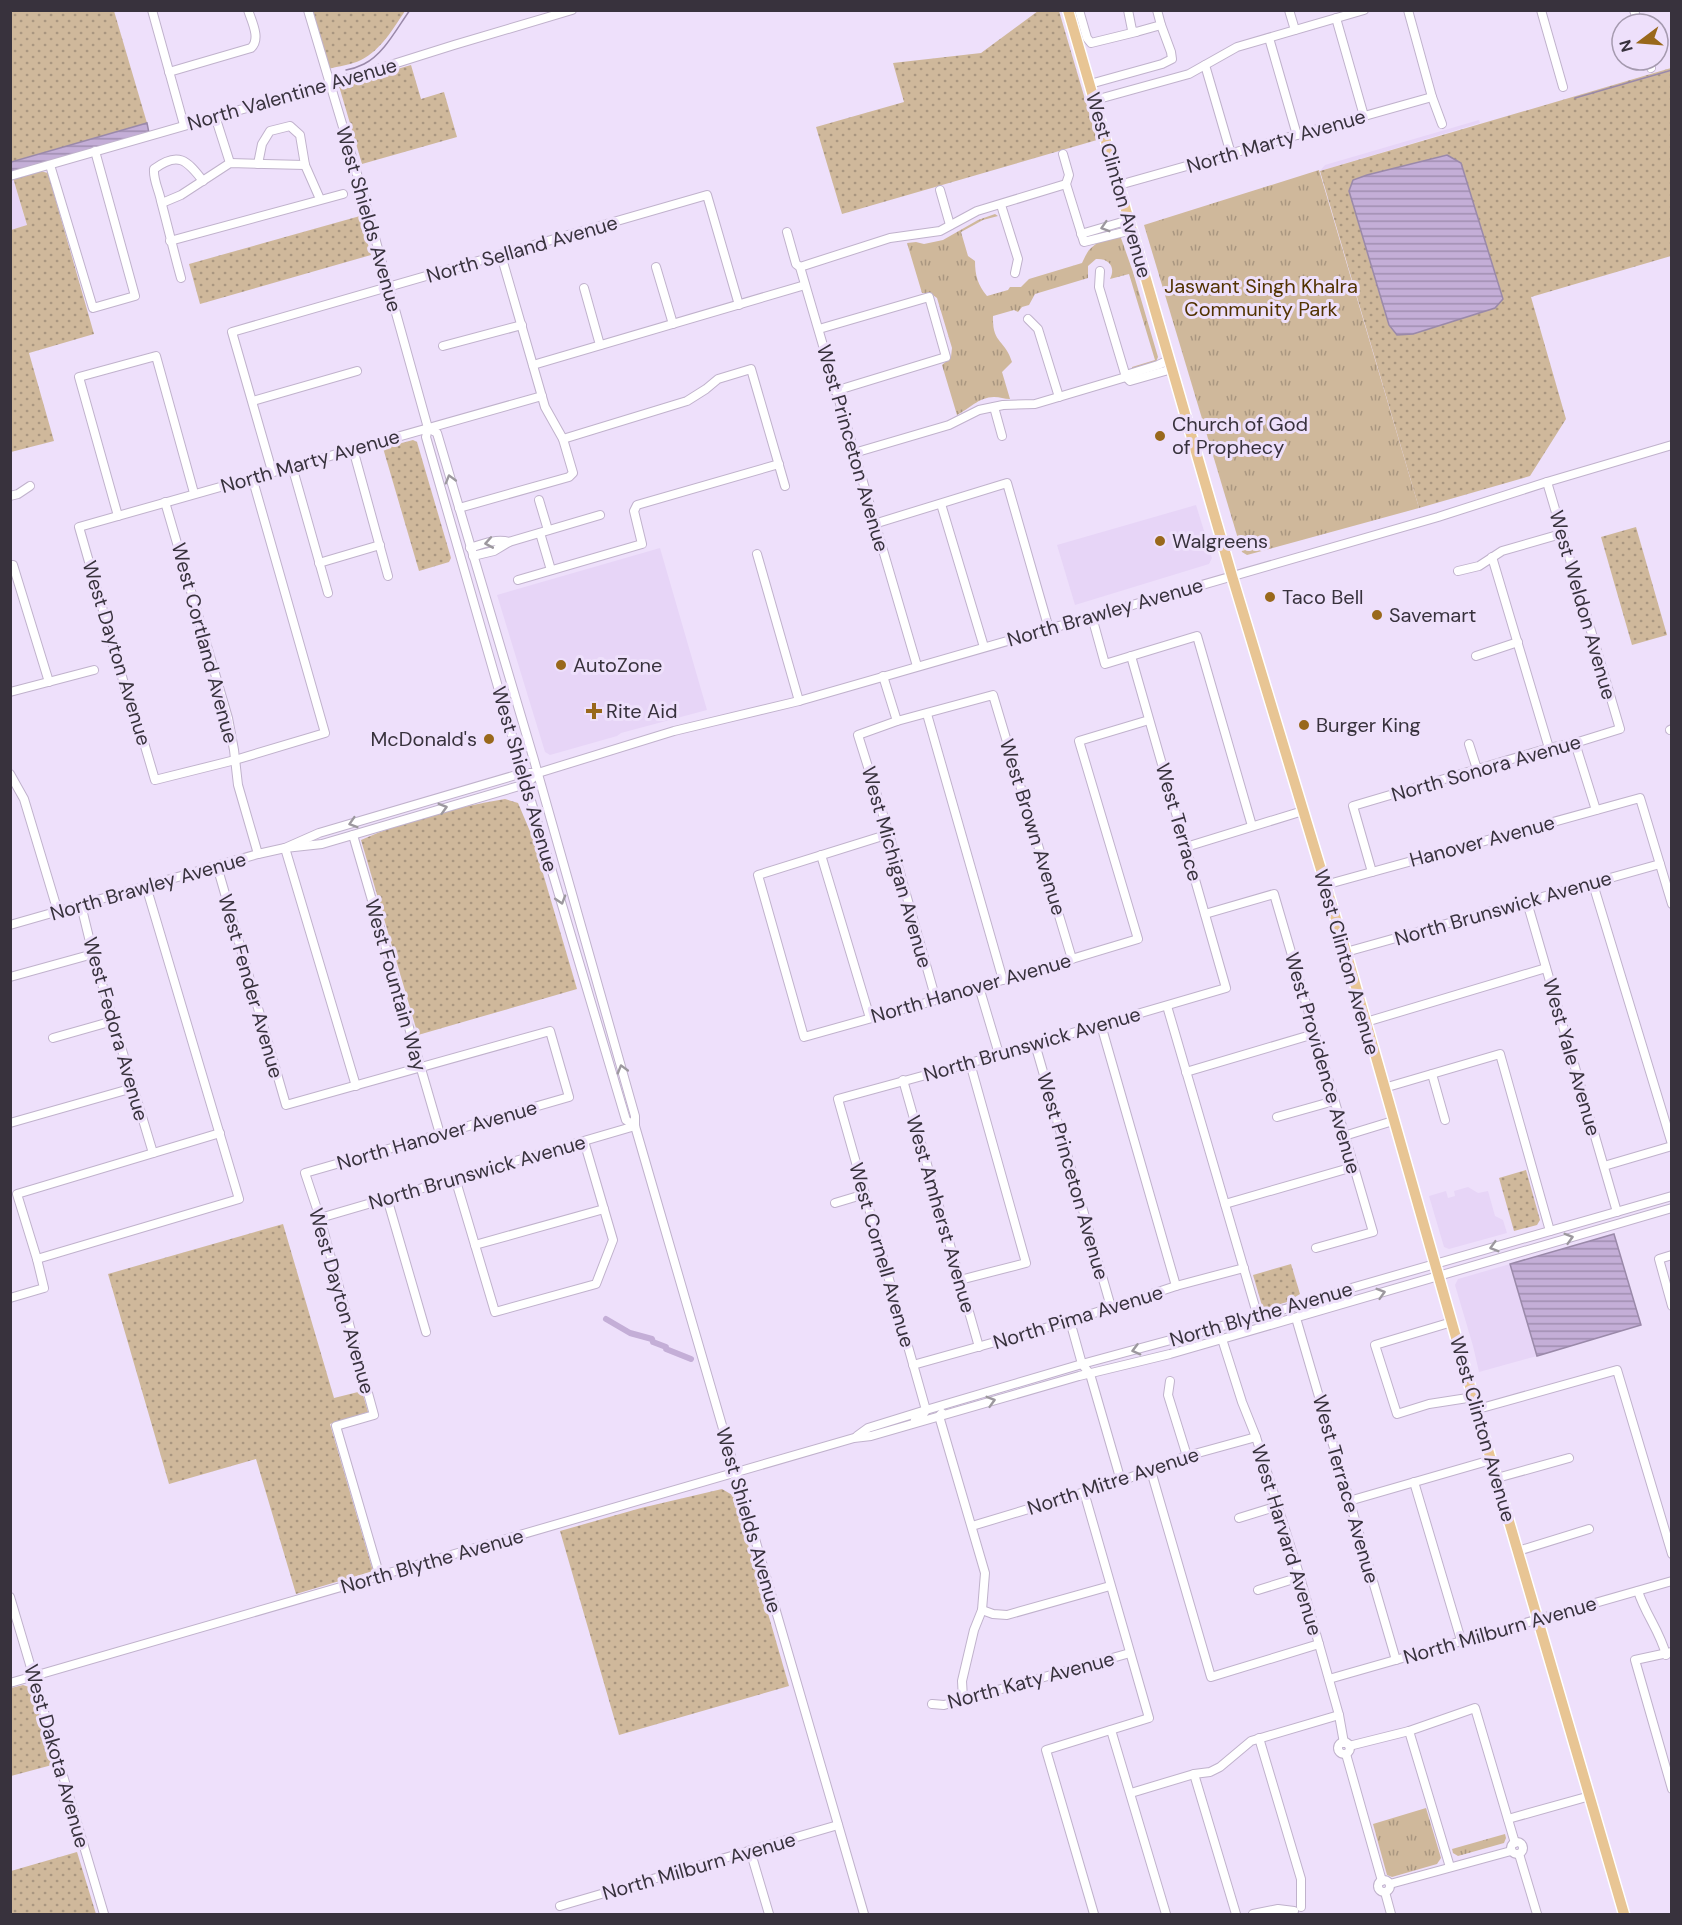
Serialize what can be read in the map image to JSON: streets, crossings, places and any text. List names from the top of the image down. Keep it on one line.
{"streets":{"main road":["West Clinton Avenue"],"street":["North Valentine Avenue","North Marty Avenue","West Shields Avenue","North Selland Avenue","West Princeton Avenue","West Weldon Avenue","North Brawley Avenue","West Cortland Avenue","West Dayton Avenue","North Sonora Avenue","West Terrace","West Brown Avenue","Hanover Avenue","West Michigan Avenue","North Brunswick Avenue","West Fountain Way","West Fender Avenue","North Hanover Avenue","West Fedora Avenue","West Yale Avenue","West Providence Avenue","West Amherst Avenue","West Cornell Avenue","North Blythe Avenue","North Pima Avenue","North Mitre Avenue","West Terrace Avenue","West Harvard Avenue","North Milburn Avenue","North Katy Avenue","West Dakota Avenue"]},"crossings":[["North Valentine Avenue","West Shields Avenue"],["North Marty Avenue","West Clinton Avenue"],["North Marty Avenue","West Shields Avenue"],["North Marty Avenue","West Cortland Avenue"],["North Marty Avenue","West Dayton Avenue"],["West Clinton Avenue","North Brawley Avenue"],["West Clinton Avenue","Hanover Avenue"],["West Clinton Avenue","North Brunswick Avenue"],["West Clinton Avenue","North Blythe Avenue"],["West Clinton Avenue","North Milburn Avenue"],["West Shields Avenue","North Selland Avenue"],["West Shields Avenue","North Brawley Avenue"],["West Shields Avenue","North Brunswick Avenue"],["West Shields Avenue","North Blythe Avenue"],["West Shields Avenue","North Milburn Avenue"],["West Princeton Avenue","North Brawley Avenue"],["West Princeton Avenue","North Brunswick Avenue"],["West Princeton Avenue","North Pima Avenue"],["West Weldon Avenue","North Brawley Avenue"],["West Weldon Avenue","North Sonora Avenue"],["North Brawley Avenue","West Cortland Avenue"],["North Brawley Avenue","West Fountain Way"],["North Brawley Avenue","West Fender Avenue"],["North Brawley Avenue","West Fedora Avenue"],["West Cortland Avenue","West Dayton Avenue"],["West Dayton Avenue","North Brunswick Avenue"],["West Dayton Avenue","North Hanover Avenue"],["West Dayton Avenue","North Blythe Avenue"],["North Sonora Avenue","Hanover Avenue"],["West Terrace","North Brunswick Avenue"],["West Terrace","North Hanover Avenue"],["West Terrace","West Providence Avenue"],["West Brown Avenue","North Hanover Avenue"],["Hanover Avenue","North Brunswick Avenue"],["West Michigan Avenue","North Hanover Avenue"],["North Brunswick Avenue","West Yale Avenue"],["North Brunswick Avenue","West Amherst Avenue"],["North Brunswick Avenue","West Cornell Avenue"],["West Fountain Way","North Hanover Avenue"],["West Yale Avenue","North Blythe Avenue"],["West Amherst Avenue","North Pima Avenue"],["West Cornell Avenue","North Blythe Avenue"],["West Cornell Avenue","North Pima Avenue"],["North Blythe Avenue","West Terrace Avenue"],["North Blythe Avenue","West Harvard Avenue"],["North Blythe Avenue","West Dakota Avenue"],["North Mitre Avenue","West Harvard Avenue"],["West Terrace Avenue","North Milburn Avenue"],["West Harvard Avenue","North Milburn Avenue"]],"parks":["Jaswant Singh Khalra Community Park"],"places":{"other":["Church of God of Prophecy","Walgreens","Taco Bell","Savemart","AutoZone","Burger King","McDonald's"],"health":["Rite Aid"]},"north":"left"}
